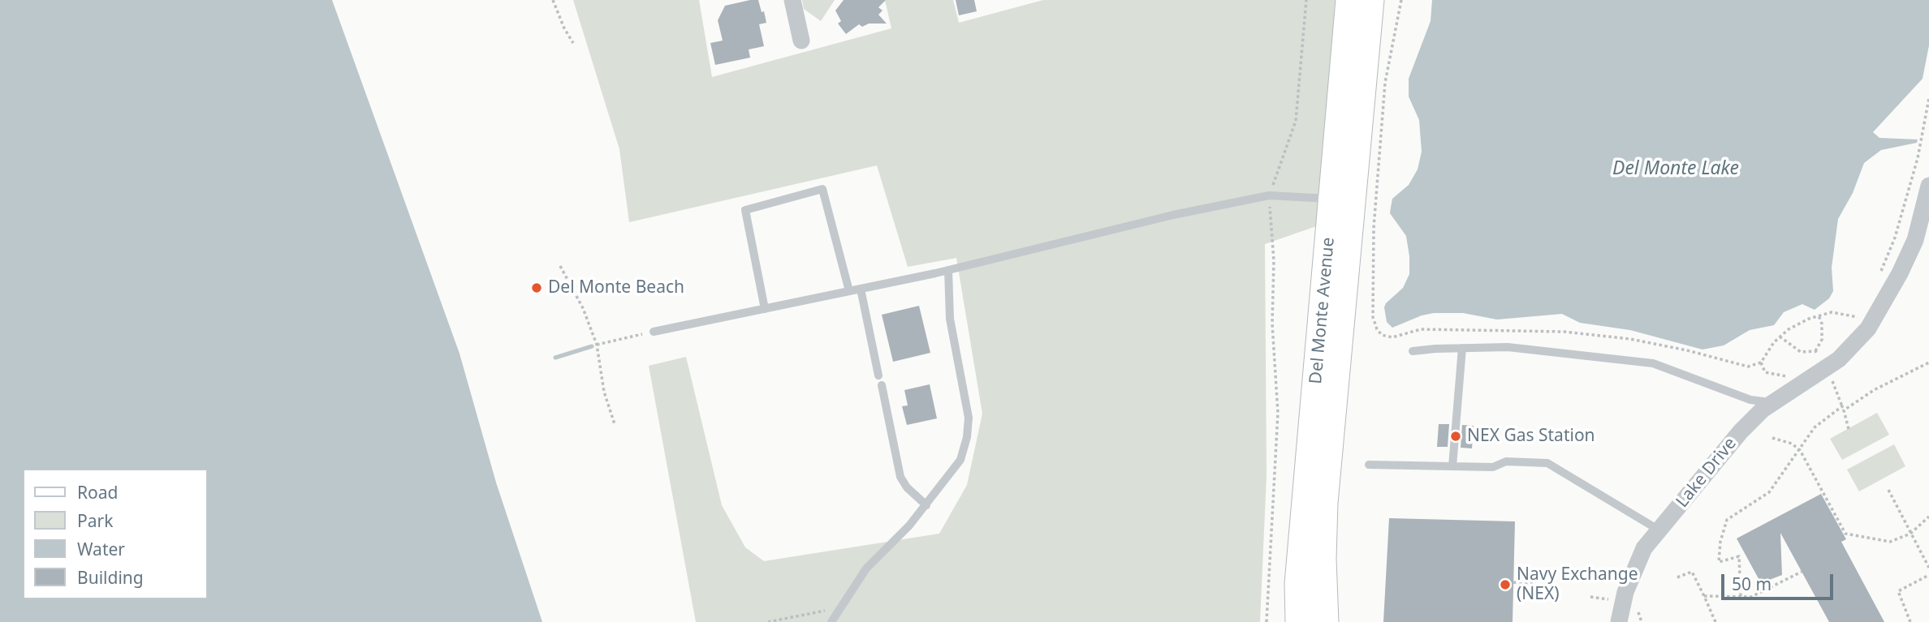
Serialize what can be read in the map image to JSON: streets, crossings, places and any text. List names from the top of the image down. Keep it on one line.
{"streets":{"main road":["Del Monte Avenue"],"street":["Lake Drive"]},"water":["Del Monte Lake"],"places":["Del Monte Beach","NEX Gas Station","Navy Exchange (NEX)"],"legend":["Road","Park","Water","Building"],"scale_bar":"50 m"}
